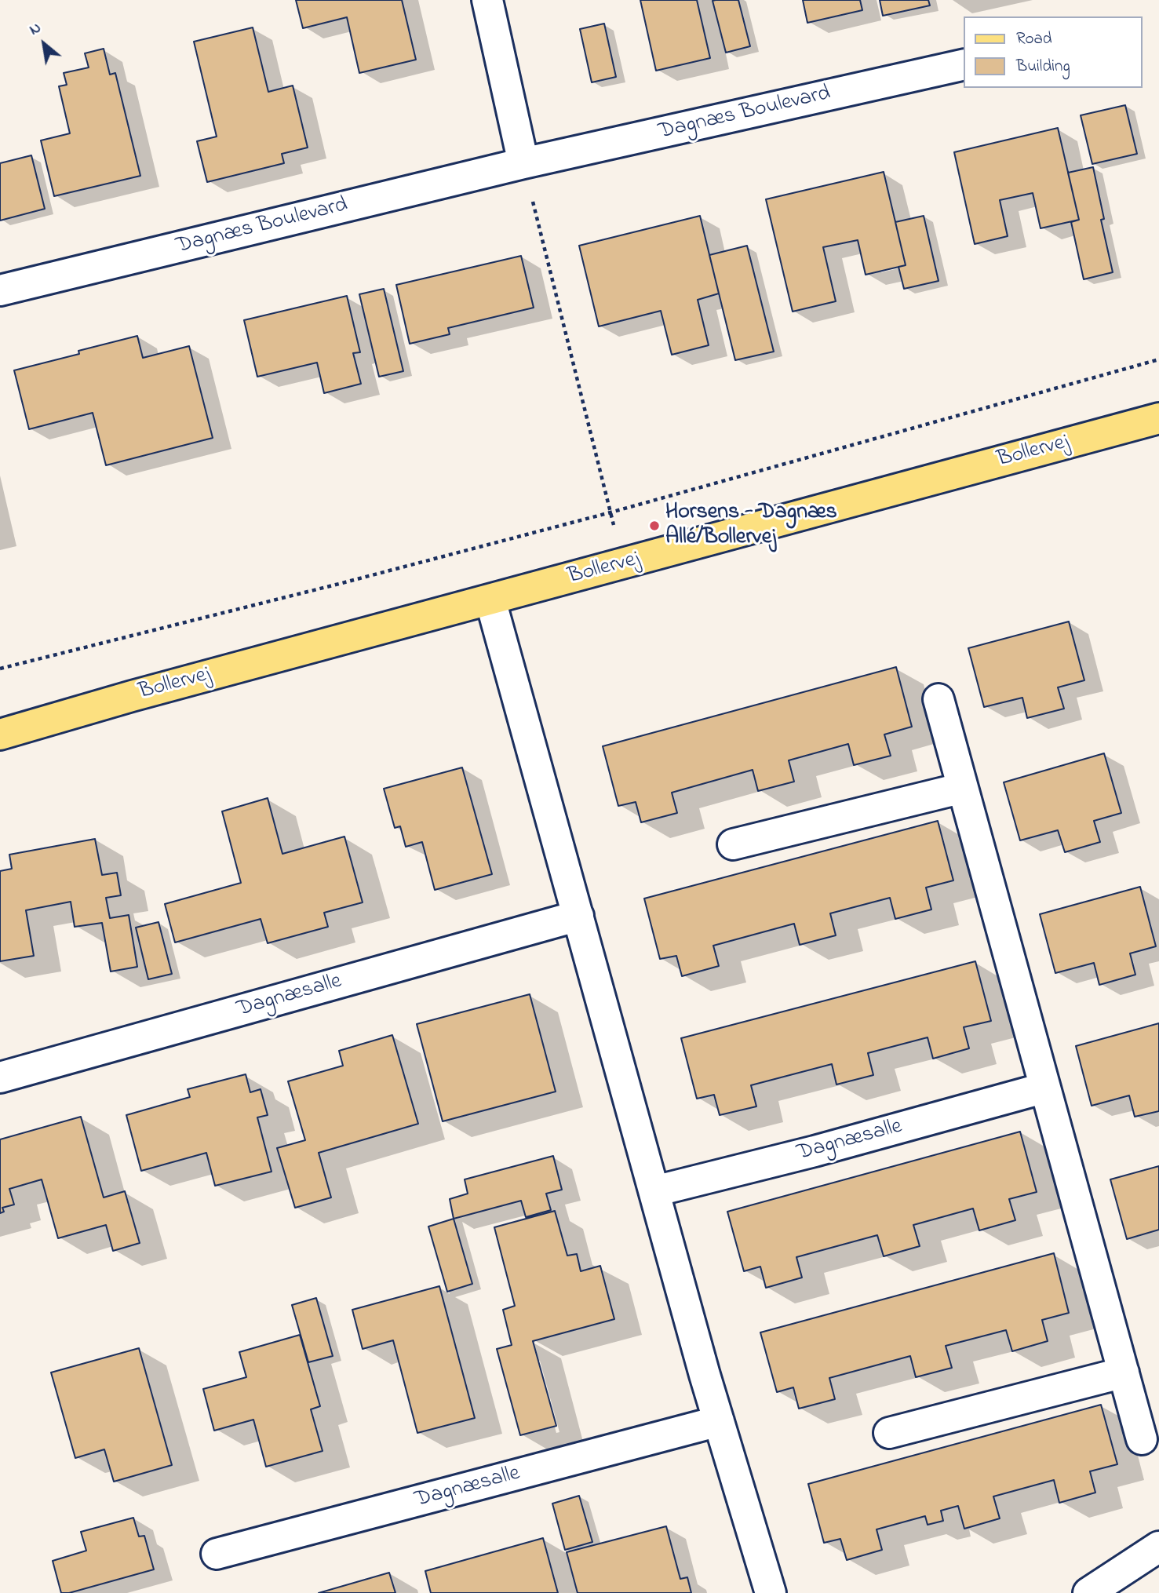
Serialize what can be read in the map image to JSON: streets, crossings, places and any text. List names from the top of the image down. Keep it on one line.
{"streets":{"main road":["Bollervej"],"street":["Dagnæs Boulevard","Dagnæsalle"]},"places":["Horsens - Dagnæs Allé/Bollervej"],"legend":["Road","Building"],"north":"top left"}
